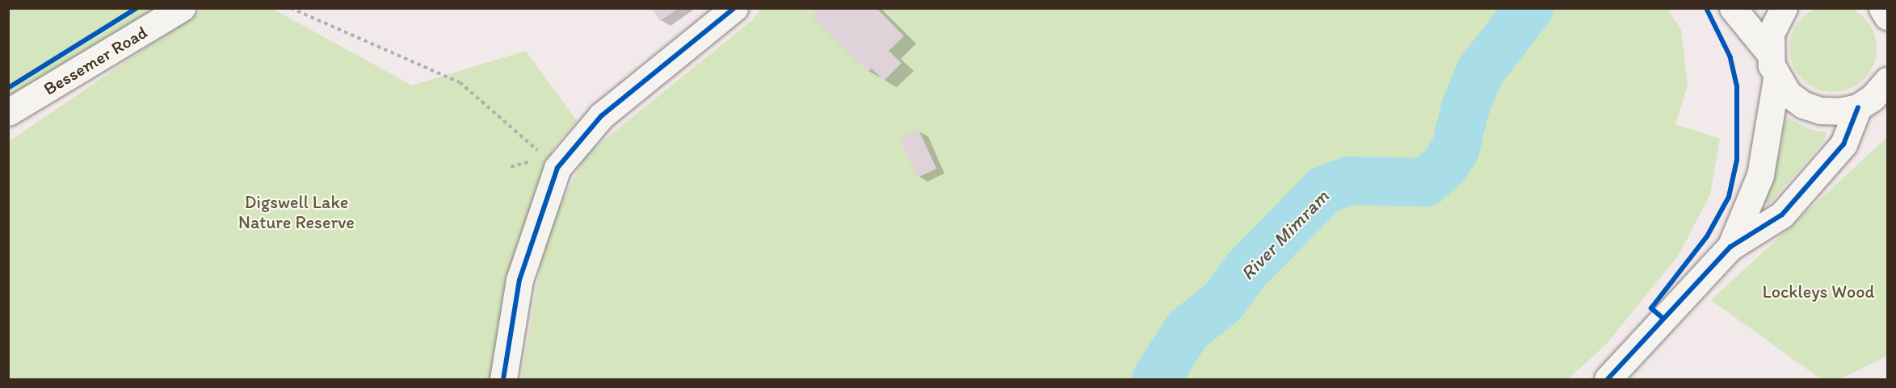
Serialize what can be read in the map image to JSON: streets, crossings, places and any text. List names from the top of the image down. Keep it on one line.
{"streets":{"street":["Bessemer Road"]},"water":["River Mimram"],"parks":["Digswell Lake Nature Reserve","Lockleys Wood"]}
